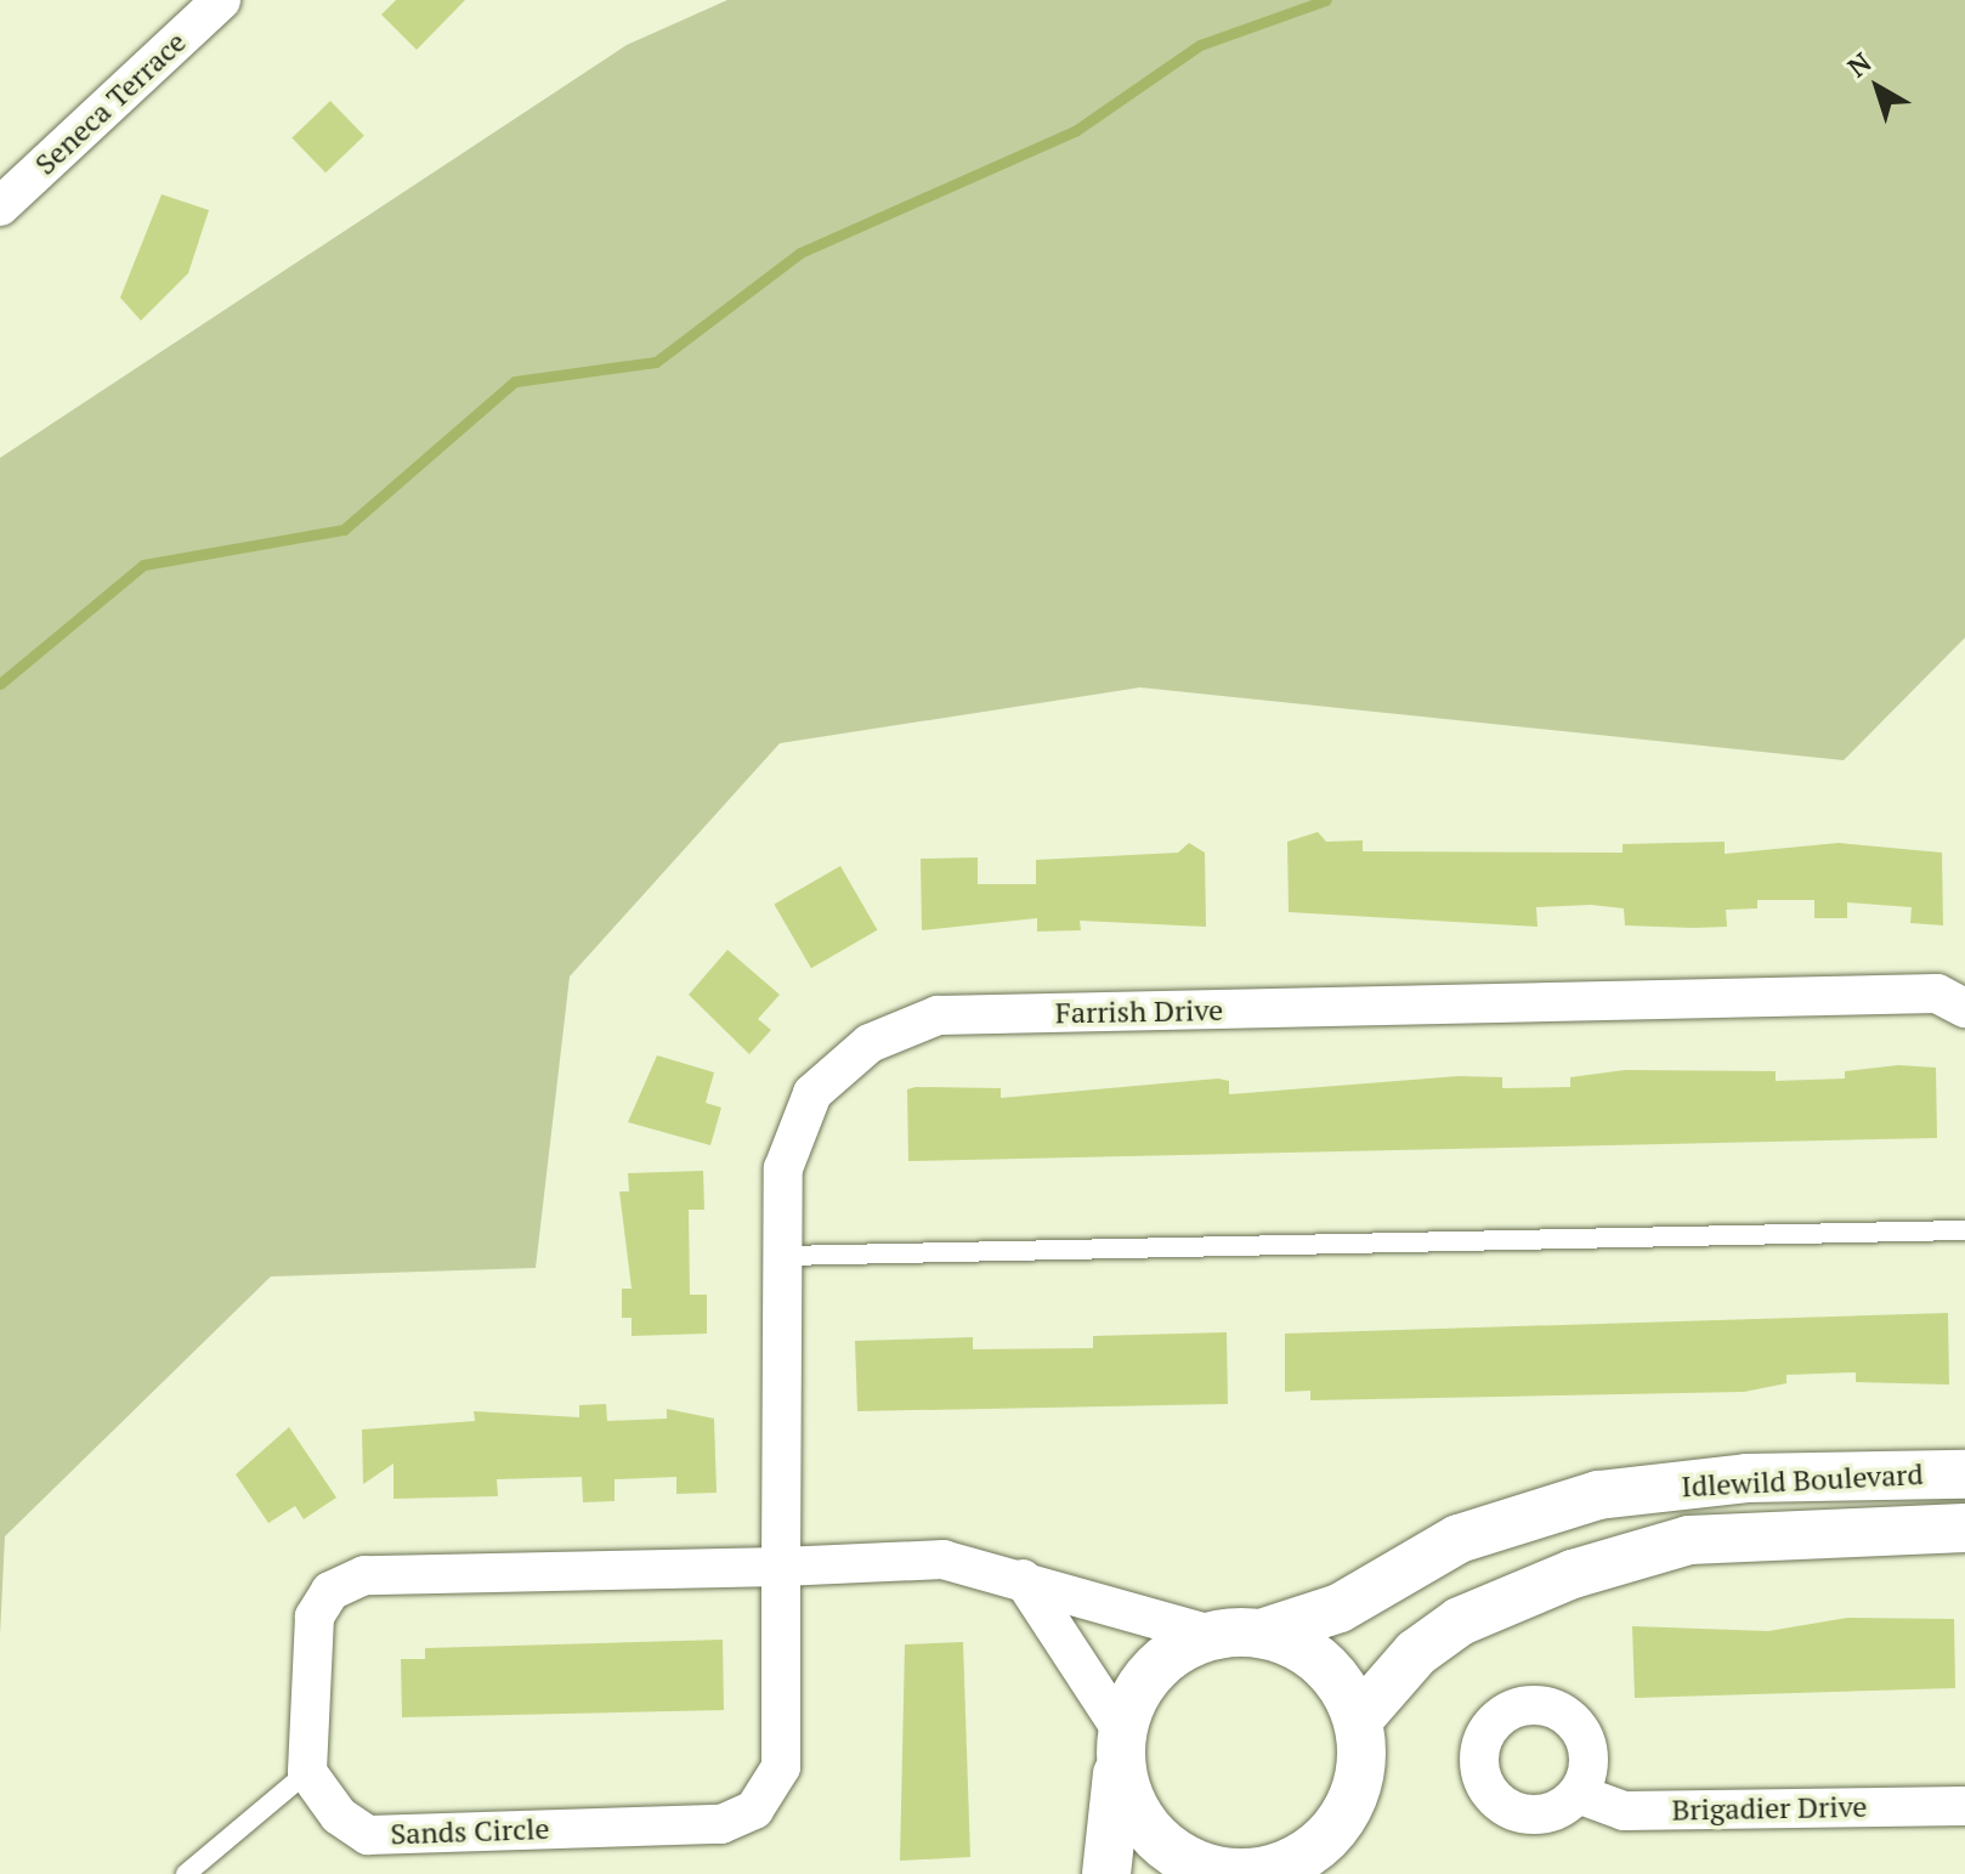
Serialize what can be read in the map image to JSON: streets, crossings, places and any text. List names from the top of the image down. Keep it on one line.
{"streets":{"street":["Seneca Terrace","Farrish Drive","Idlewild Boulevard","Brigadier Drive","Sands Circle"]},"crossings":[["Farrish Drive","Sands Circle"]],"north":"top left"}
